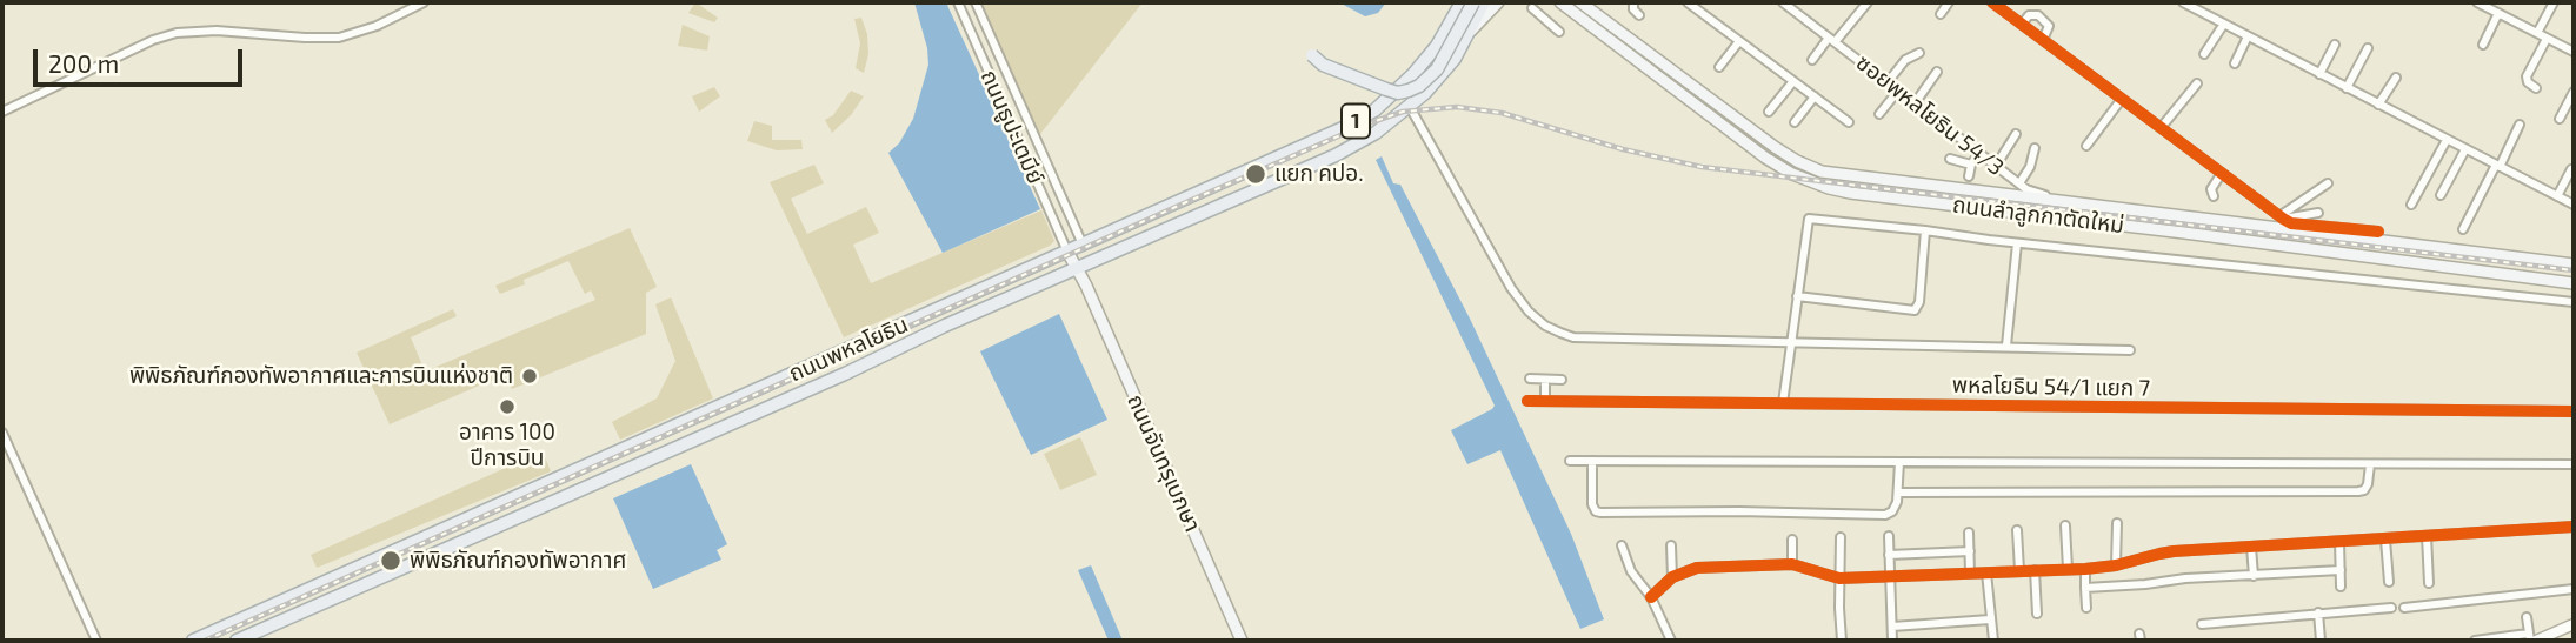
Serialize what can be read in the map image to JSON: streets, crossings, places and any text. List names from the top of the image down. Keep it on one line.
{"streets":{"main road":["1","ถนนลำลูกกาตัดใหม่","ถนนพหลโยธิน","ถนนจันทรุเบกษา"],"street":["ซอยพหลโยธิน 54/3","ถนนธูปะเตมีย์","พหลโยธิน 54/1 แยก 7"]},"crossings":[["ถนนธูปะเตมีย์","ถนนพหลโยธิน"],["ถนนธูปะเตมีย์","ถนนจันทรุเบกษา"],["ถนนพหลโยธิน","ถนนจันทรุเบกษา"]],"places":["แยก คปอ.","พิพิธภัณฑ์กองทัพอากาศและการบินแห่งชาติ","อาคาร 100 ปีการบิน","พิพิธภัณฑ์กองทัพอากาศ"],"scale_bar":"200 m"}
